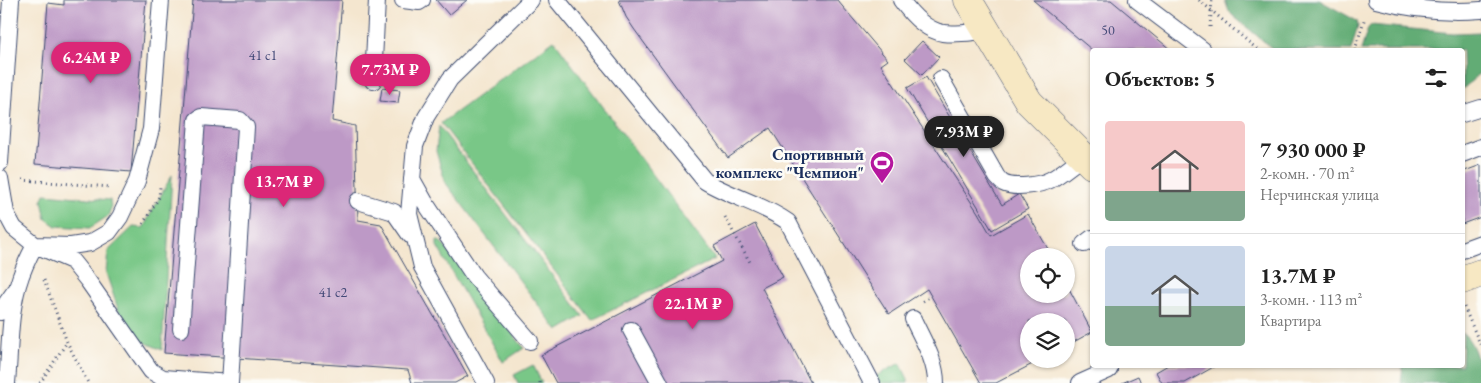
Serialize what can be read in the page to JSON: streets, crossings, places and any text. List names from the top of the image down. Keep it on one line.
{"places":{"sports":["Спортивный комплекс \"Чемпион\""]},"house_numbers":["50","41 с1","41 с2"],"page":{"price":["6.24M ₽","7.73M ₽","7.93M ₽","13.7M ₽","22.1M ₽"],"heading":"Объектов: 5","list":[{"name":"7 930 000 ₽","note":"2-комн. · 70 m² · Нерчинская улица"},{"name":"13.7M ₽","note":"3-комн. · 113 m² · Квартира"}]}}
